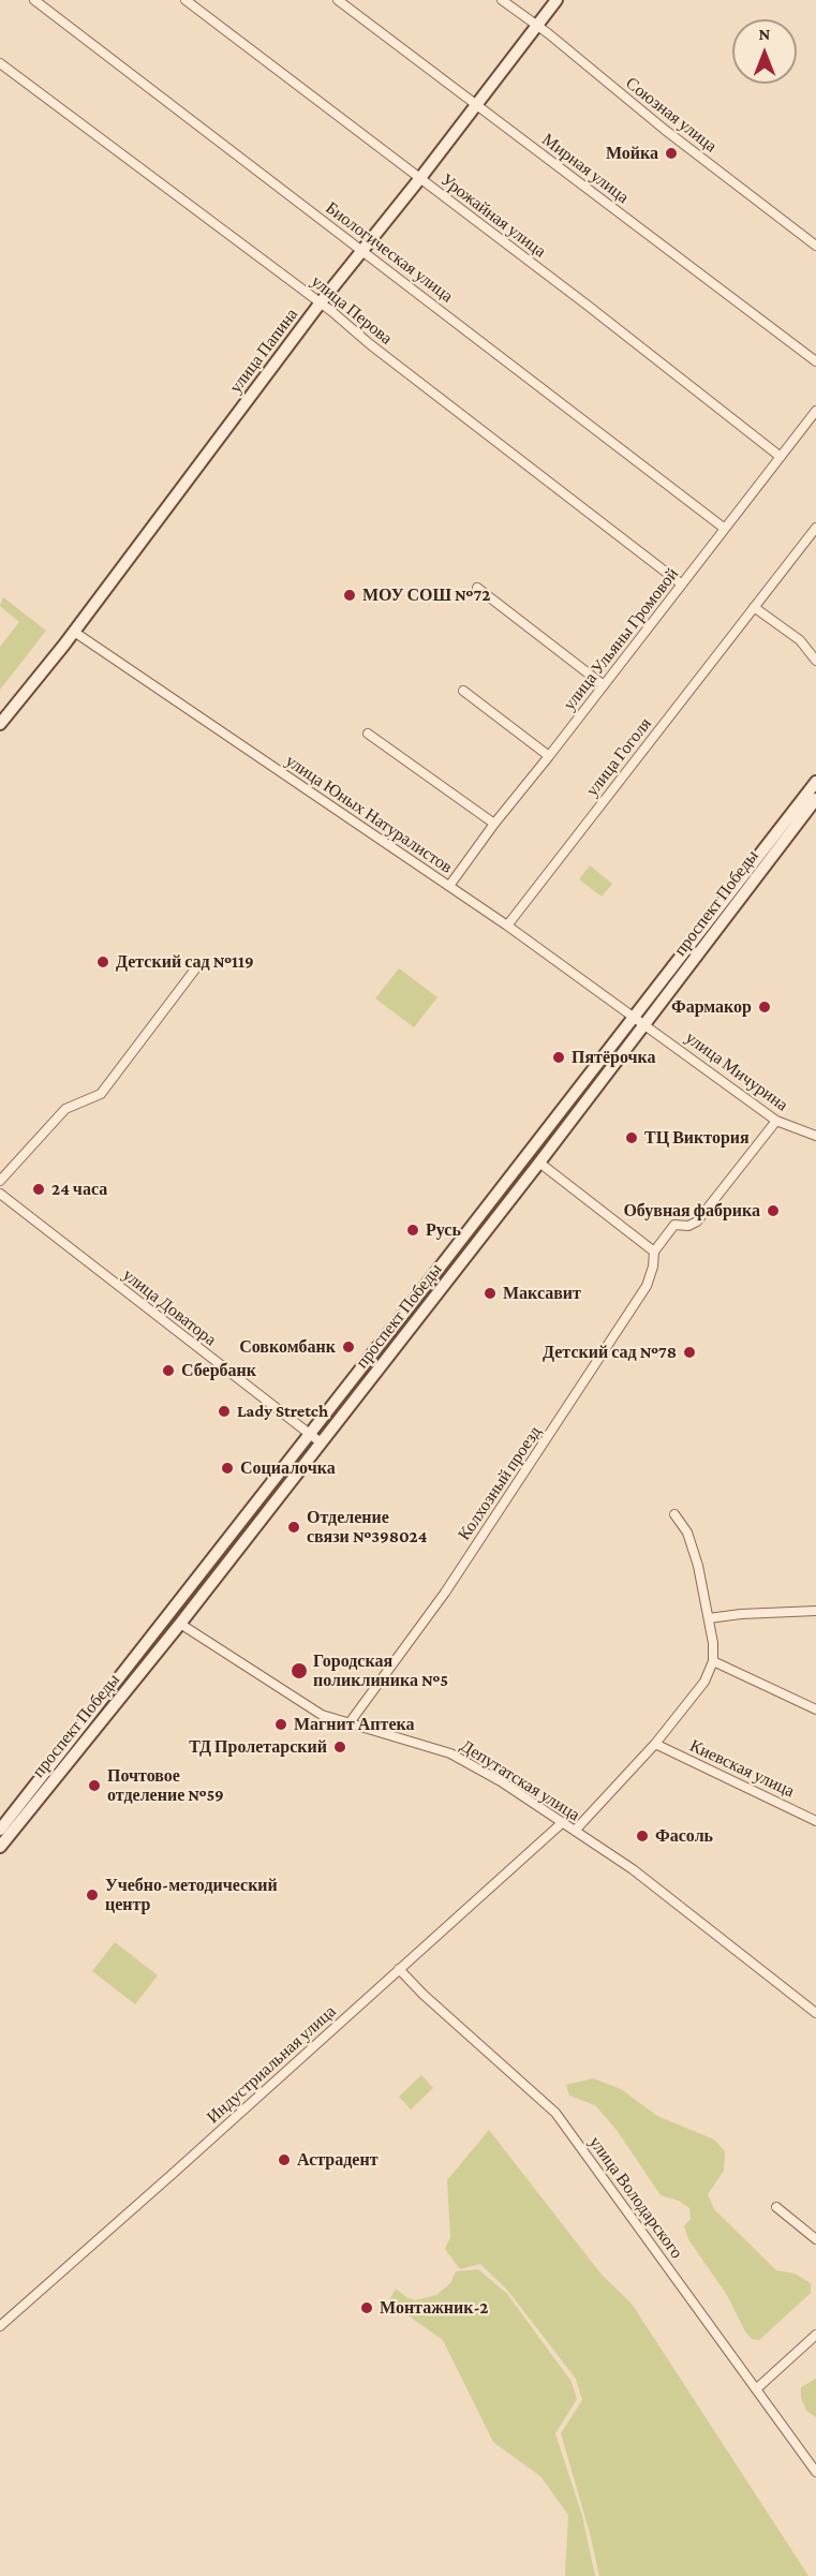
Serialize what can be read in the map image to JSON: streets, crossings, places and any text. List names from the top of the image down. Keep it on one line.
{"streets":{"main road":["улица Папина","проспект Победы"],"street":["Союзная улица","Мирная улица","Урожайная улица","Биологическая улица","улица Перова","улица Ульяны Громовой","улица Гоголя","улица Юных Натуралистов","улица Мичурина","улица Доватора","Колхозный проезд","Киевская улица","Депутатская улица","Индустриальная улица","улица Володарского"]},"crossings":[["Союзная улица","улица Папина"],["Мирная улица","улица Папина"],["Урожайная улица","улица Папина"],["Урожайная улица","улица Ульяны Громовой"],["Биологическая улица","улица Папина"],["Биологическая улица","улица Ульяны Громовой"],["улица Перова","улица Папина"],["улица Перова","улица Ульяны Громовой"],["улица Папина","улица Юных Натуралистов"],["улица Ульяны Громовой","улица Юных Натуралистов"],["улица Гоголя","улица Юных Натуралистов"],["улица Юных Натуралистов","проспект Победы"],["улица Юных Натуралистов","улица Мичурина"],["проспект Победы","улица Мичурина"],["проспект Победы","улица Доватора"],["проспект Победы","Депутатская улица"],["улица Мичурина","Колхозный проезд"],["Колхозный проезд","Депутатская улица"],["Депутатская улица","Индустриальная улица"],["Индустриальная улица","улица Володарского"]],"places":["Мойка","МОУ СОШ №72","Детский сад №119","Фармакор","Пятёрочка","ТЦ Виктория","24 часа","Обувная фабрика","Русь","Максавит","Совкомбанк","Детский сад №78","Сбербанк","Lady Stretch","Социалочка","Отделение связи №398024","Городская поликлиника №5","Магнит Аптека","ТД Пролетарский","Почтовое отделение №59","Фасоль","Учебно-методический центр","Астрадент","Монтажник-2"],"north":"top"}
